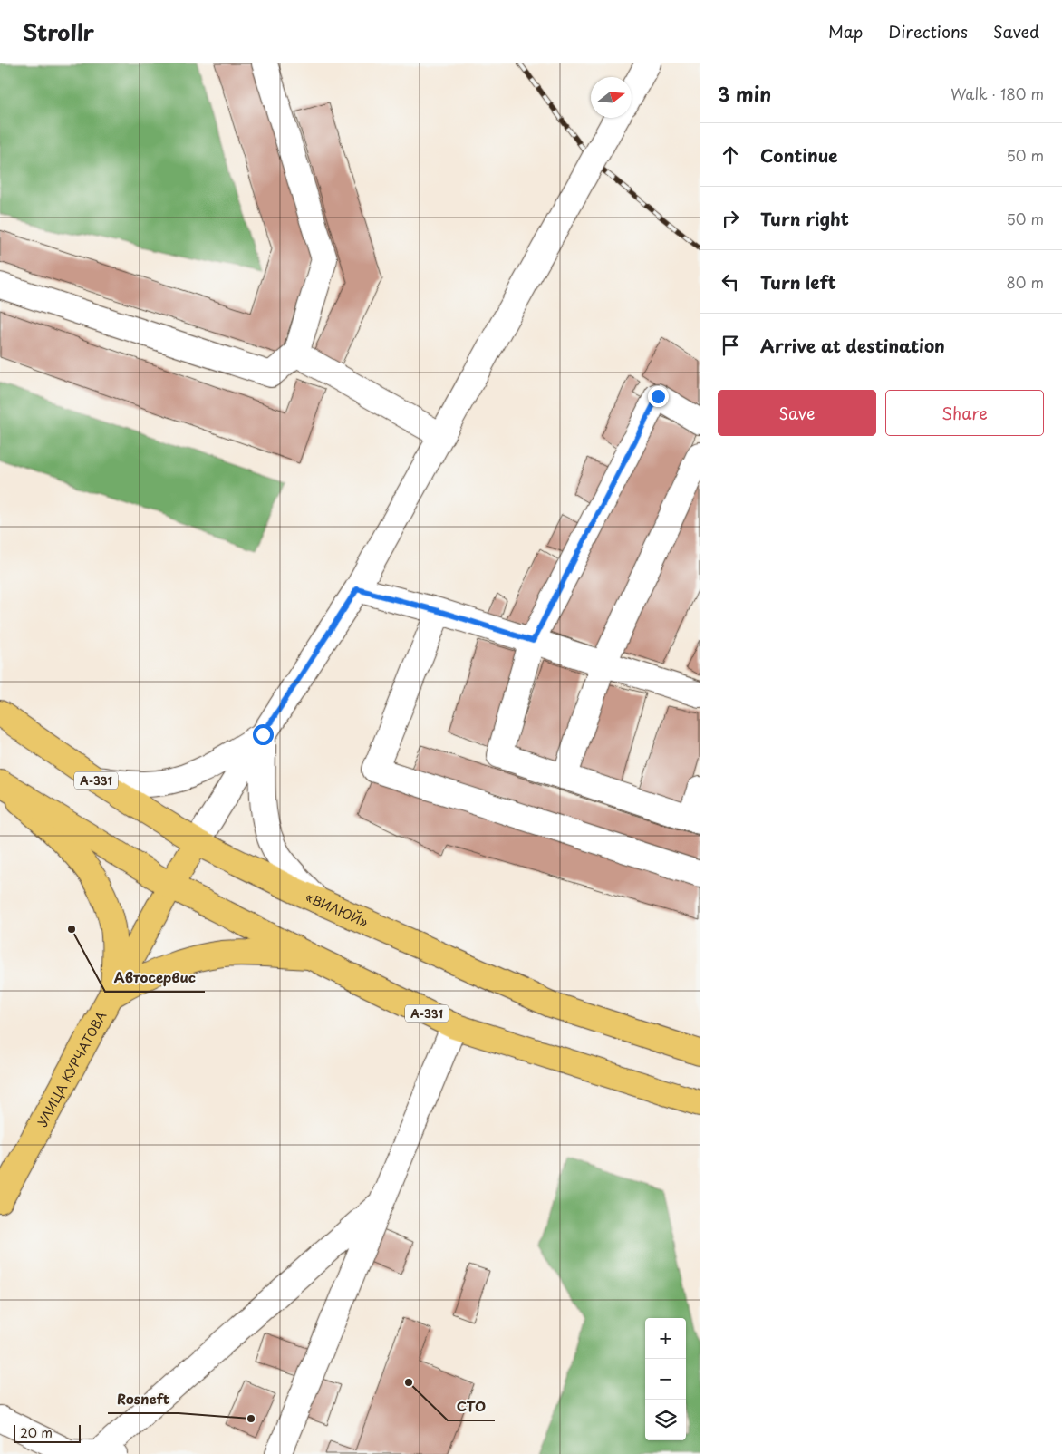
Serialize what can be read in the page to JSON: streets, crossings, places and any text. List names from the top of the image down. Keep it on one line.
{"streets":{"main road":["А-331","«ВИЛЮЙ»","УЛИЦА КУРЧАТОВА"]},"crossings":[["А-331","УЛИЦА КУРЧАТОВА"],["«ВИЛЮЙ»","УЛИЦА КУРЧАТОВА"]],"places":["Автосервис","СТО","Rosneft"],"scale_bar":"20 m","north":"right","page":{"header":"Strollr","nav":["Map","Directions","Saved"],"heading":["3 min","Walk · 180 m"],"list":[["Continue","50 m"],["Turn right","50 m"],["Turn left","80 m"],"Arrive at destination"],"buttons":["Save","Share"],"map_buttons":["+","−"],"scale":"20 m"}}
